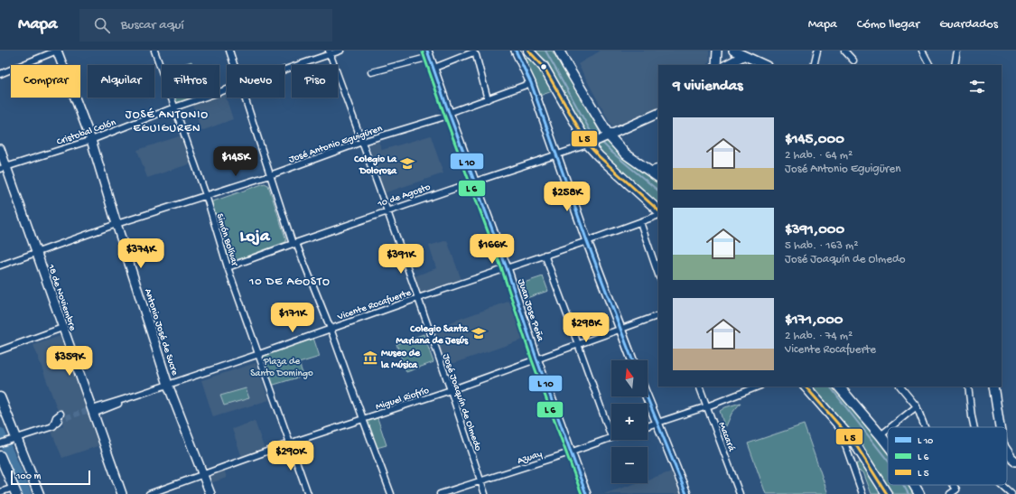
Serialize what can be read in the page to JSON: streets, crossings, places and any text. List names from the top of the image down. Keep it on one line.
{"streets":{"street":["Cristobal Colón","José Antonio Eguigüren","10 de Agosto","Simón Bolívar","18 de Noviembre","Vicente Rocafuerte","Juan Jose Peña","Antonio José de Sucre","Miguel Riofrío","José Joaquín de Olmedo","Macará","Azuay"]},"crossings":[["Cristobal Colón","Simón Bolívar"],["Cristobal Colón","18 de Noviembre"],["Cristobal Colón","Antonio José de Sucre"],["Cristobal Colón","José Joaquín de Olmedo"],["José Antonio Eguigüren","Simón Bolívar"],["José Antonio Eguigüren","18 de Noviembre"],["José Antonio Eguigüren","Juan Jose Peña"],["José Antonio Eguigüren","Antonio José de Sucre"],["José Antonio Eguigüren","José Joaquín de Olmedo"],["10 de Agosto","Simón Bolívar"],["10 de Agosto","Juan Jose Peña"],["10 de Agosto","José Joaquín de Olmedo"],["Simón Bolívar","Vicente Rocafuerte"],["Simón Bolívar","Miguel Riofrío"],["18 de Noviembre","Vicente Rocafuerte"],["Vicente Rocafuerte","Juan Jose Peña"],["Vicente Rocafuerte","Antonio José de Sucre"],["Vicente Rocafuerte","José Joaquín de Olmedo"],["Juan Jose Peña","Miguel Riofrío"],["Juan Jose Peña","Azuay"],["Antonio José de Sucre","Miguel Riofrío"],["Miguel Riofrío","José Joaquín de Olmedo"],["José Joaquín de Olmedo","Azuay"]],"districts":["JOSÉ ANTONIO EGUIGUREN","Loja","10 DE AGOSTO"],"parks":["Plaza de Santo Domingo"],"places":{"school or university":["Colegio La Dolorosa","Colegio Santa Mariana de Jesús"],"museum":["Museo de la Música"]},"legend":["L 10","L 6","L 5"],"scale_bar":"100 m","north":"top","page":{"header":"Mapa","search":"Buscar aquí","nav":["Mapa","Cómo llegar","Guardados"],"chip":["Comprar","Alquilar","Filtros","Nuevo","Piso"],"heading":"9 viviendas","list":[{"name":"$145,000","note":"2 hab. · 64 m² · José Antonio Eguigüren"},{"name":"$391,000","note":"5 hab. · 163 m² · José Joaquín de Olmedo"},{"name":"$171,000","note":"2 hab. · 74 m² · Vicente Rocafuerte"}],"price":["$145K","$258K","$166K","$374K","$391K","$171K","$298K","$359K","$290K"],"map_buttons":["+","−"],"scale":"100 m"}}
